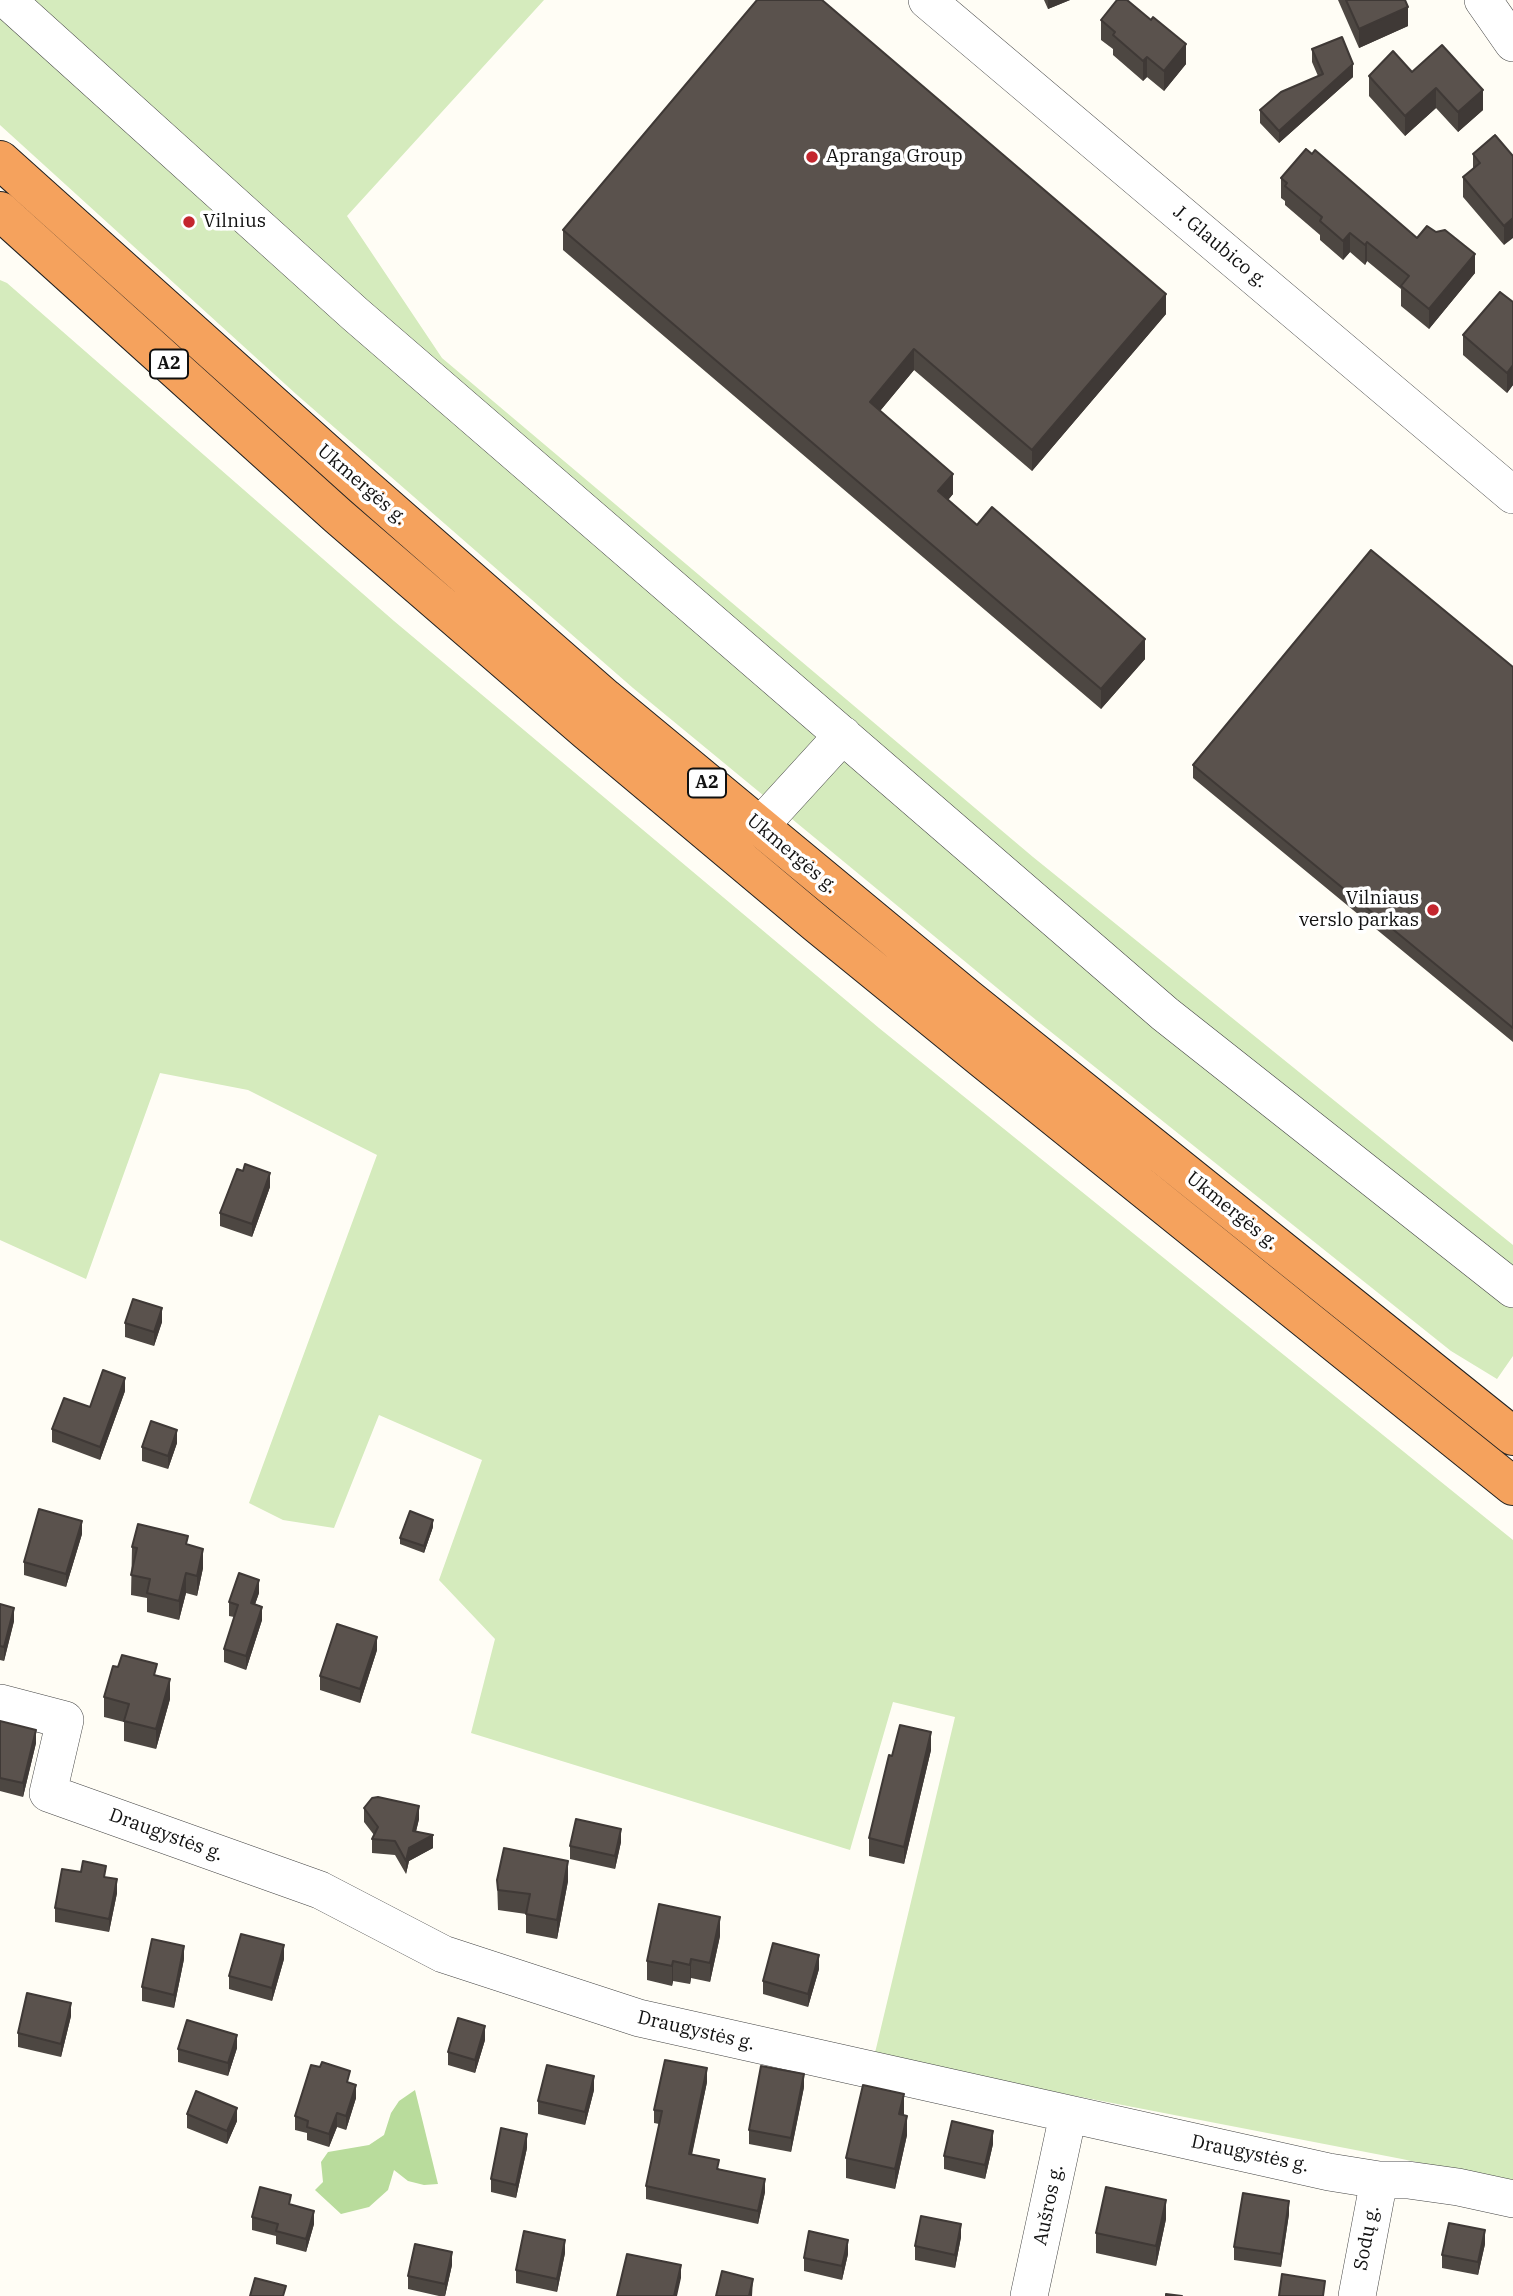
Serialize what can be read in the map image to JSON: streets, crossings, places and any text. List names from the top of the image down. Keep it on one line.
{"streets":{"highway":["A2","Ukmergės g."],"street":["J. Glaubico g.","Draugystės g.","Aušros g.","Sodų g."]},"crossings":[["Draugystės g.","Aušros g."],["Draugystės g.","Sodų g."]],"places":["Apranga Group","Vilnius","Vilniaus verslo parkas"]}
